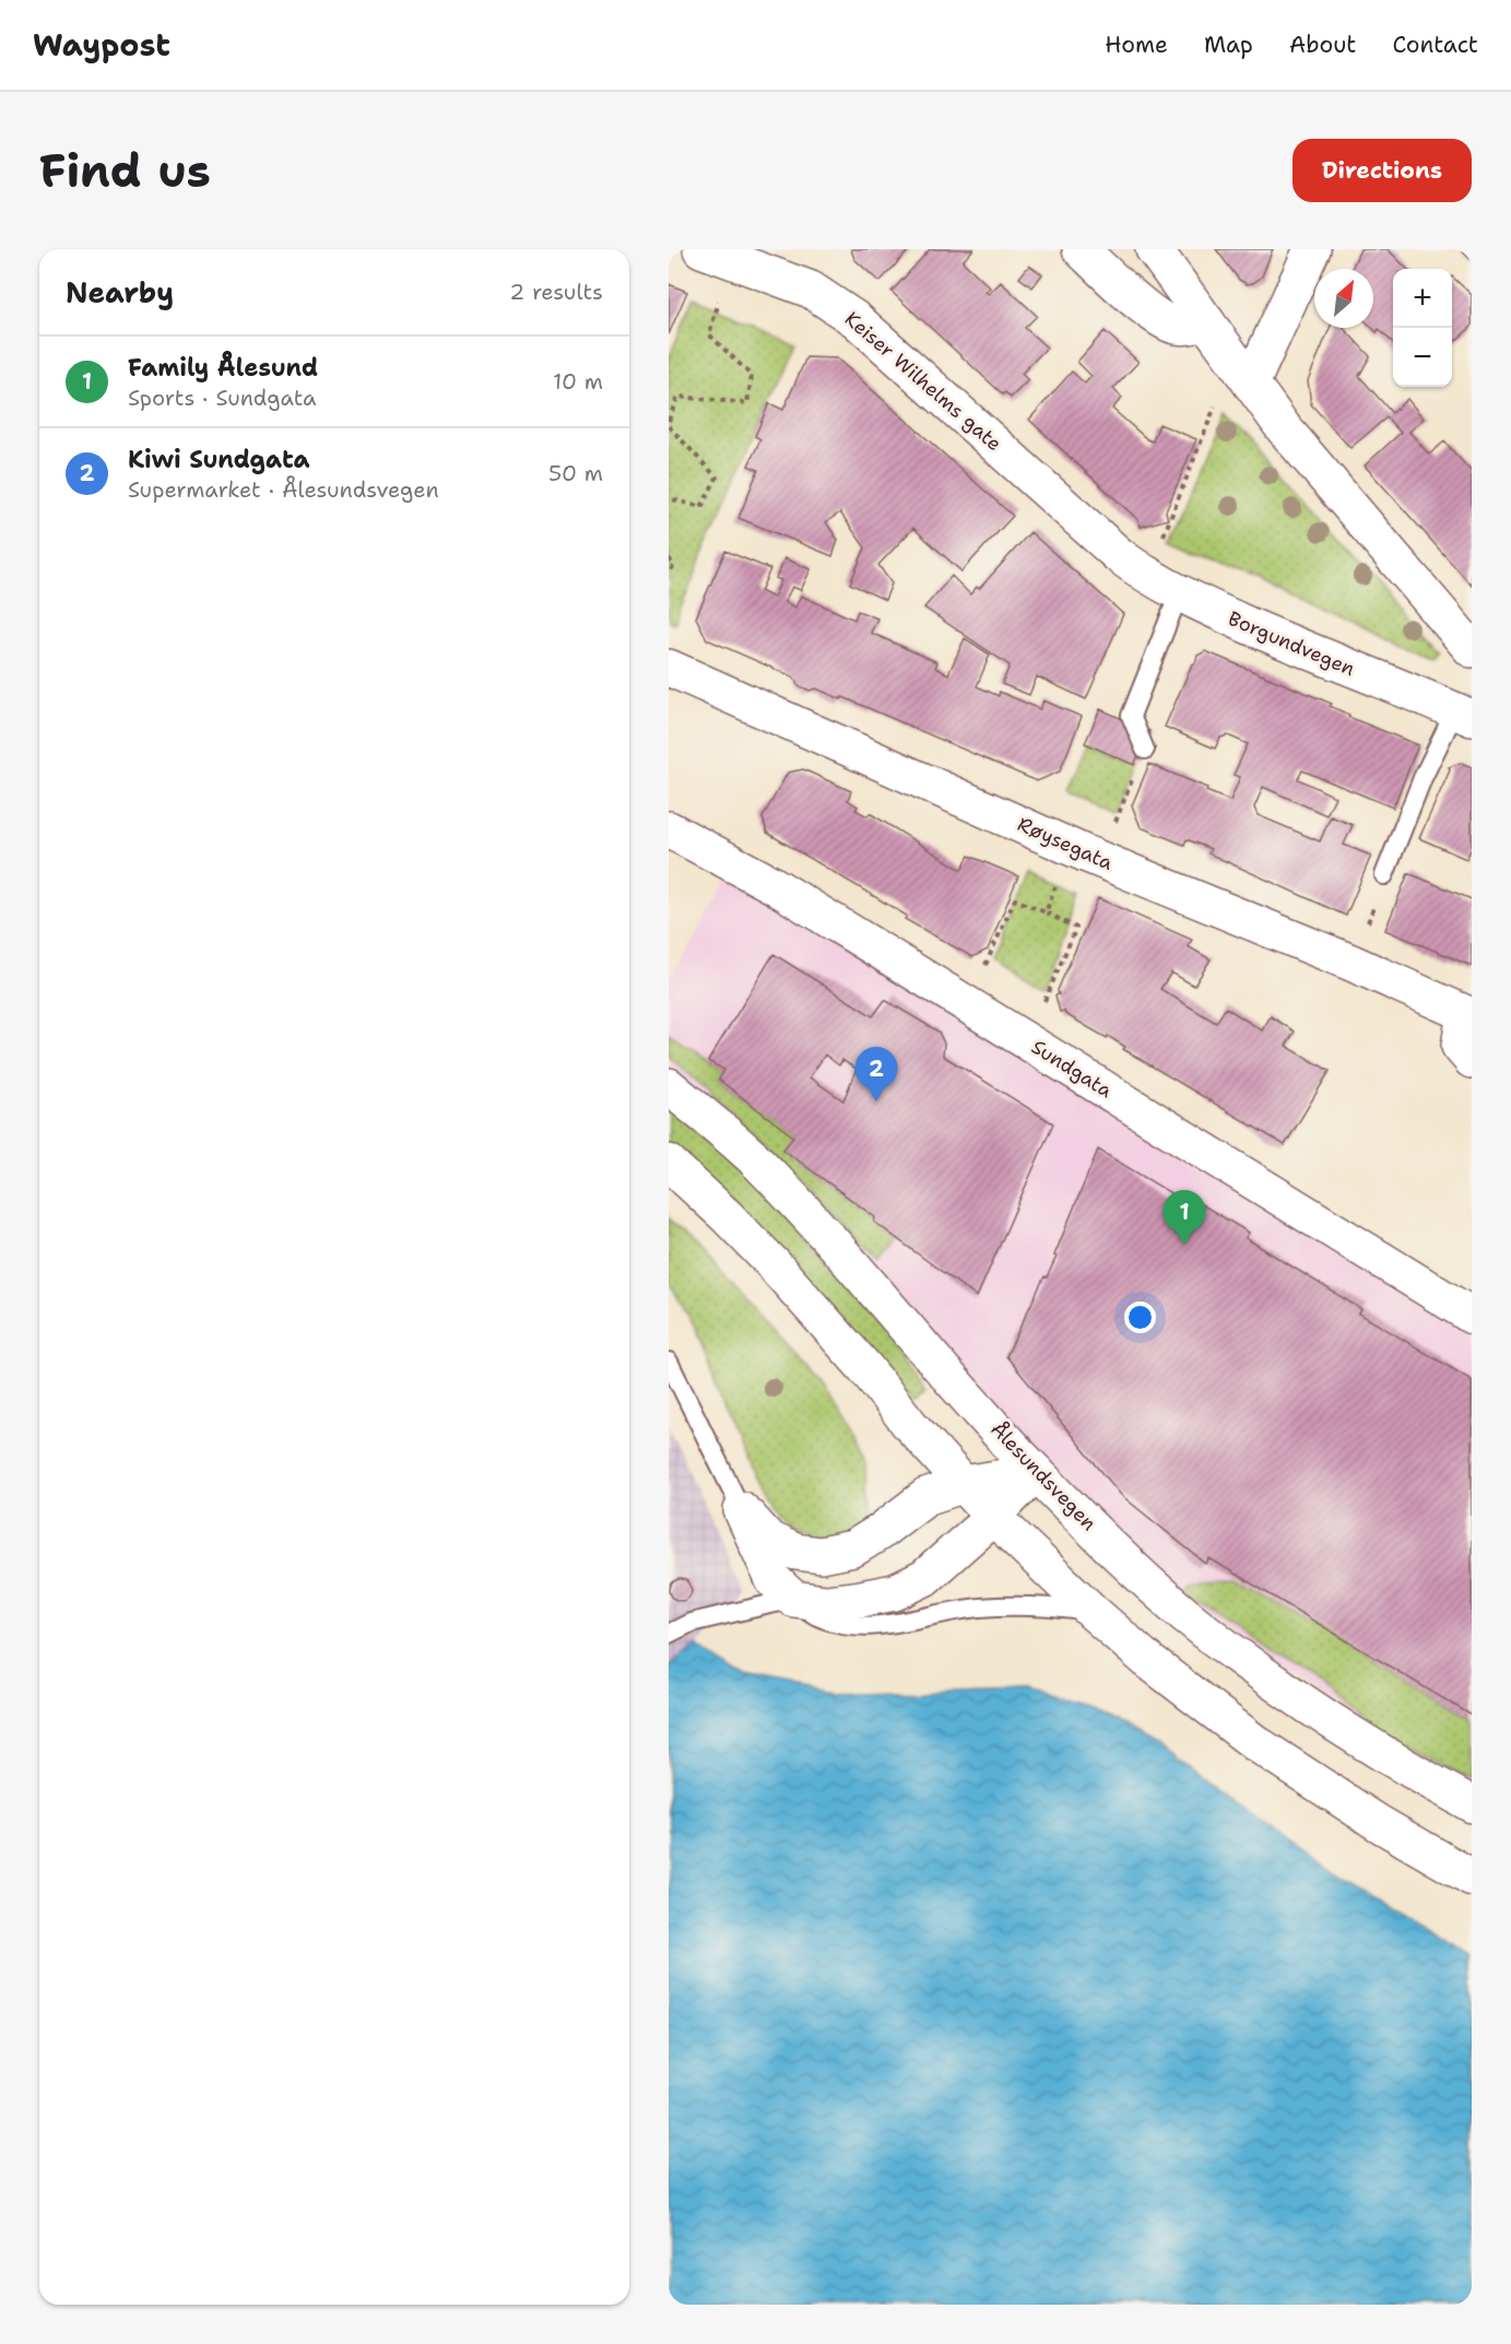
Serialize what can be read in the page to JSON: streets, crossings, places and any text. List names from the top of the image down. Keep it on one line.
{"streets":{"main road":["Keiser Wilhelms gate","Borgundvegen","Røysegata","Sundgata","Ålesundsvegen"]},"crossings":[["Keiser Wilhelms gate","Borgundvegen"]],"north":"top right","page":{"header":"Waypost","nav":["Home","Map","About","Contact"],"buttons":"Directions","title":"Find us","heading":["Nearby","2 results"],"map_buttons":["+","−"],"list":[{"mark":"1","name":"Family Ålesund","note":"Sports · Sundgata","value":"10 m"},{"mark":"2","name":"Kiwi Sundgata","note":"Supermarket · Ålesundsvegen","value":"50 m"}],"pins":["2","1"]}}
